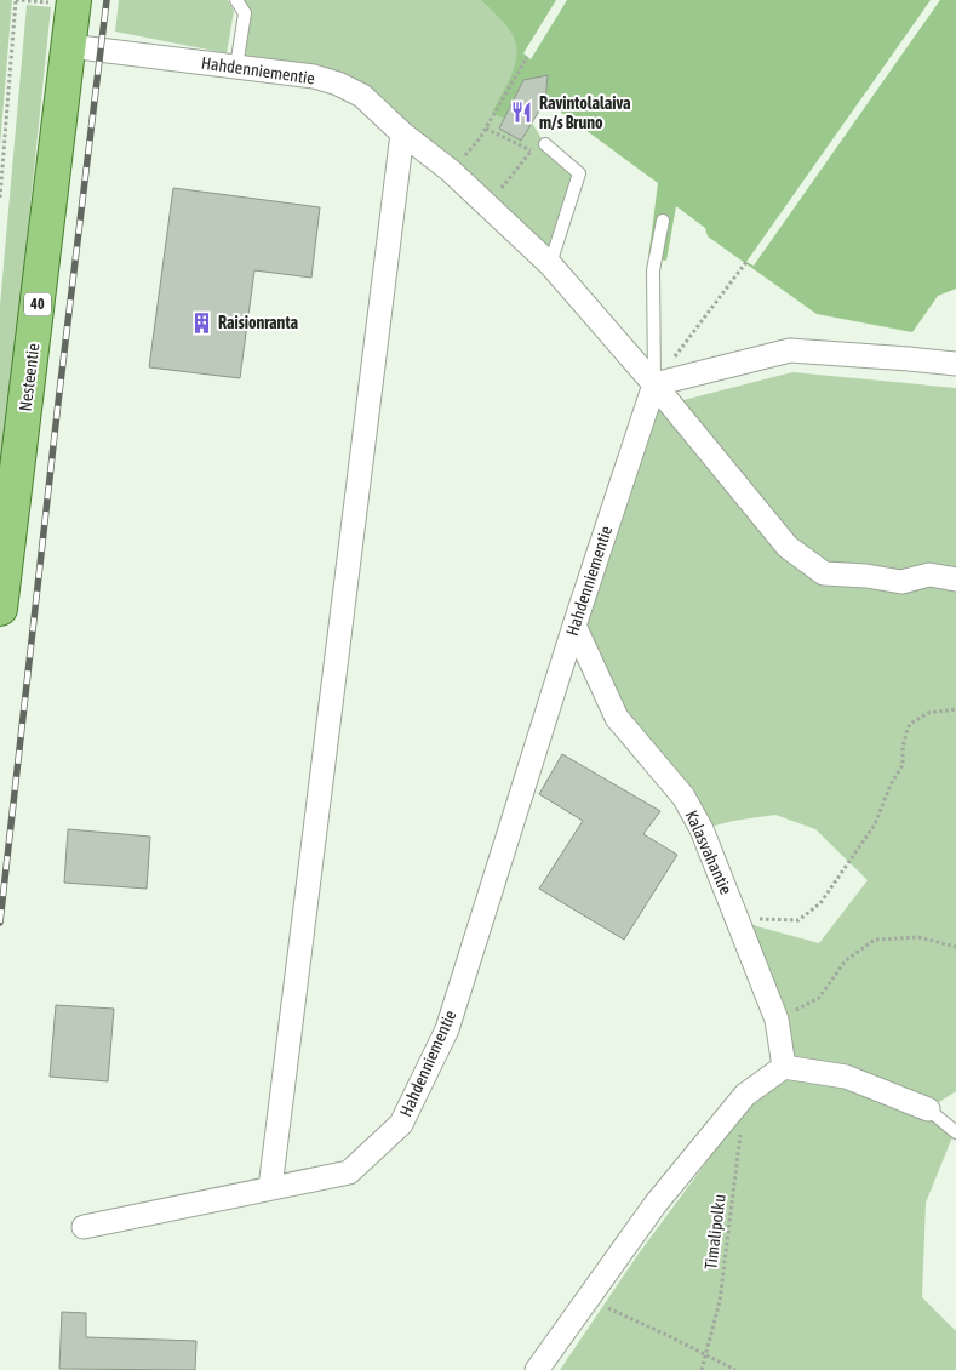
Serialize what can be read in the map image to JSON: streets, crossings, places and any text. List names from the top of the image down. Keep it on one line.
{"streets":{"main road":["40","Nesteentie"],"street":["Hahdenniementie","Kalasvahantie"],"path":["Timalipolku"]},"crossings":[["Hahdenniementie","Nesteentie"],["Hahdenniementie","Kalasvahantie"]],"places":{"restaurant":["Ravintolalaiva m/s Bruno"],"building":["Raisionranta"]}}
